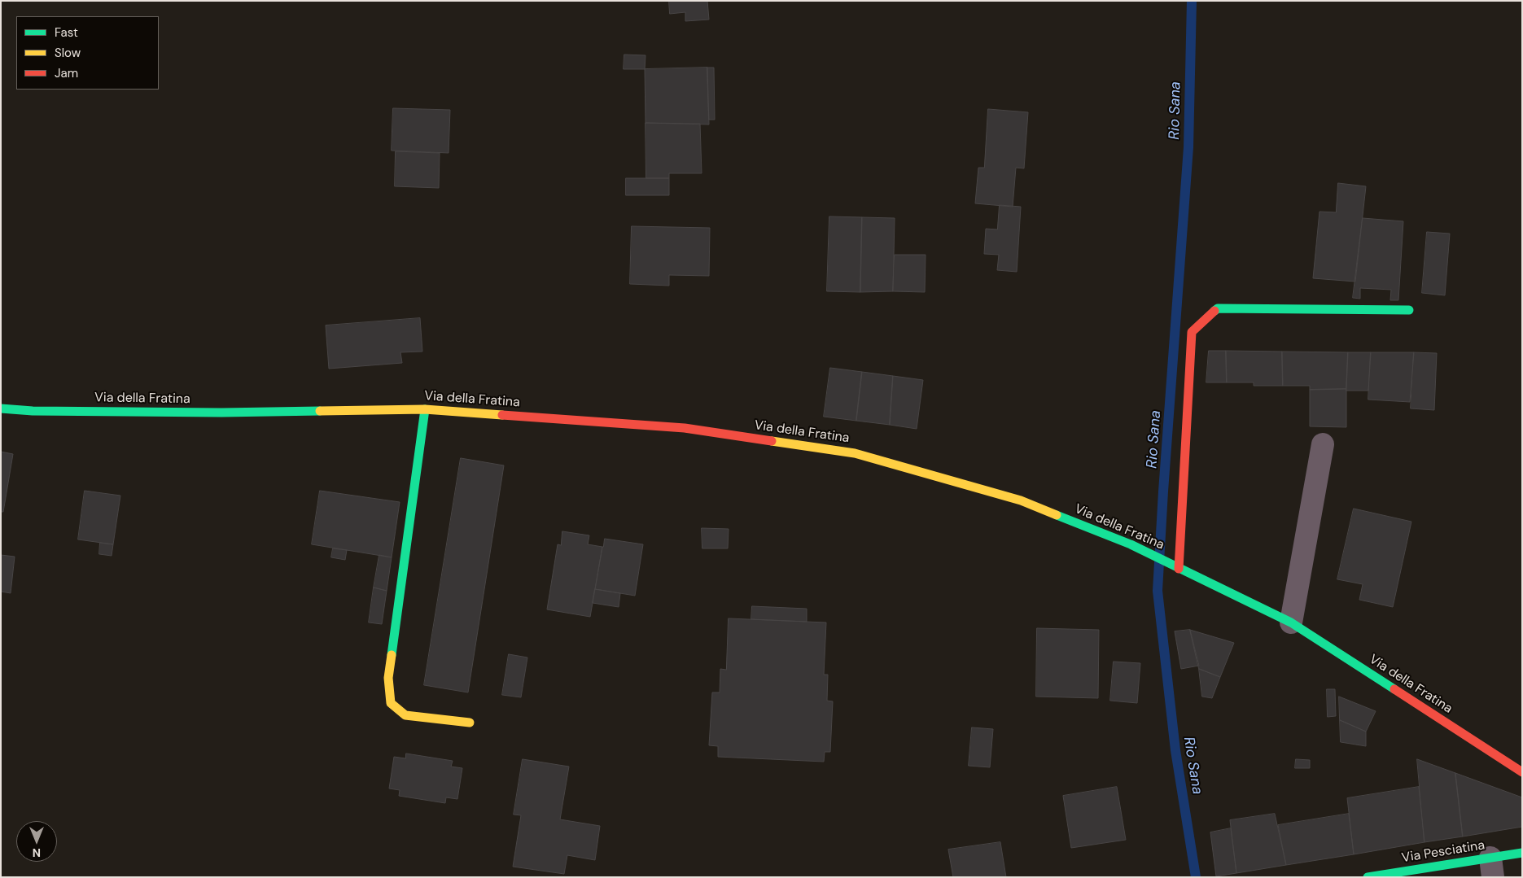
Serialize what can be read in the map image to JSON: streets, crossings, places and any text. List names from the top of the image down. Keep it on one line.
{"streets":{"street":["Via della Fratina","Via Pesciatina"]},"water":["Rio Sana"],"legend":["Fast","Slow","Jam"],"north":"bottom"}
